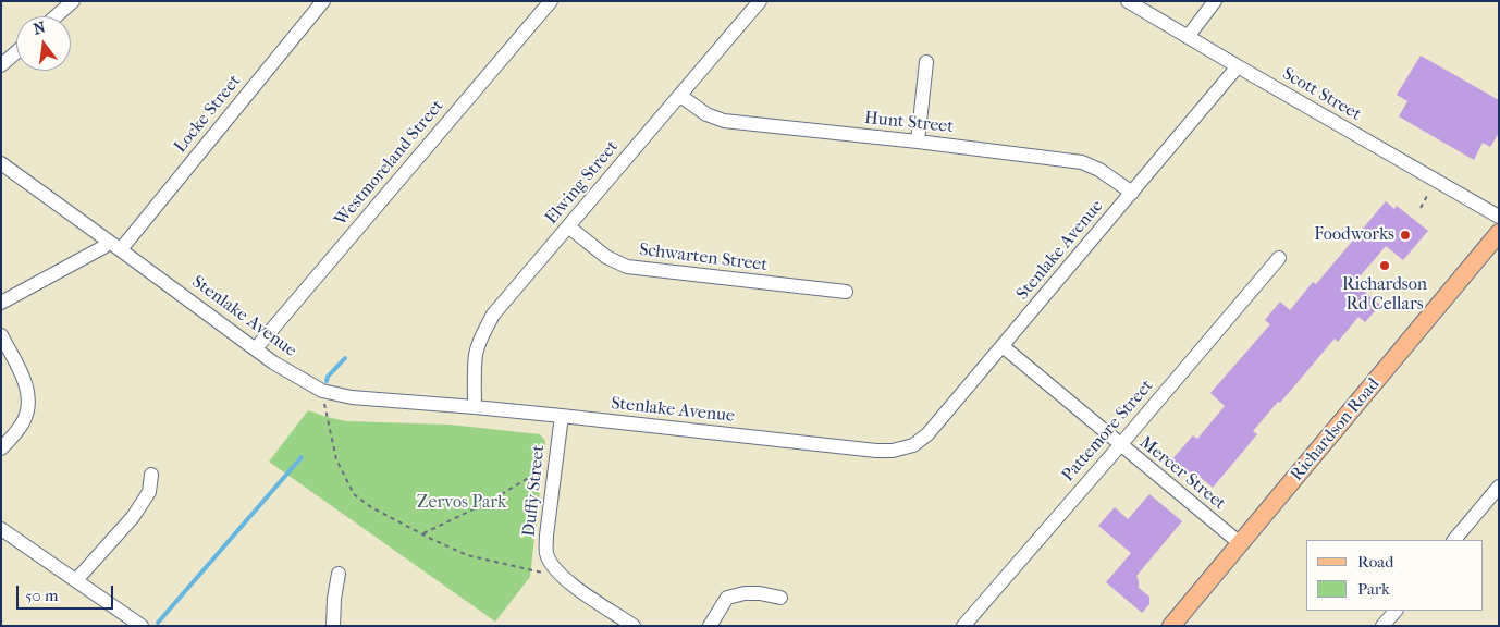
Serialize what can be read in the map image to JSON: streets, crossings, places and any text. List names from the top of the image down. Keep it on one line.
{"streets":{"main road":["Richardson Road"],"street":["Scott Street","Locke Street","Hunt Street","Westmoreland Street","Elwing Street","Stenlake Avenue","Schwarten Street","Pattemore Street","Mercer Street","Duffy Street"]},"crossings":[["Scott Street","Stenlake Avenue"],["Locke Street","Stenlake Avenue"],["Hunt Street","Elwing Street"],["Hunt Street","Stenlake Avenue"],["Westmoreland Street","Stenlake Avenue"],["Elwing Street","Stenlake Avenue"],["Elwing Street","Schwarten Street"],["Stenlake Avenue","Mercer Street"],["Stenlake Avenue","Duffy Street"],["Richardson Road","Mercer Street"],["Pattemore Street","Mercer Street"]],"parks":["Zervos Park"],"places":["Foodworks","Richardson Rd Cellars"],"legend":["Road","Park"],"scale_bar":"50 m","north":"top"}
